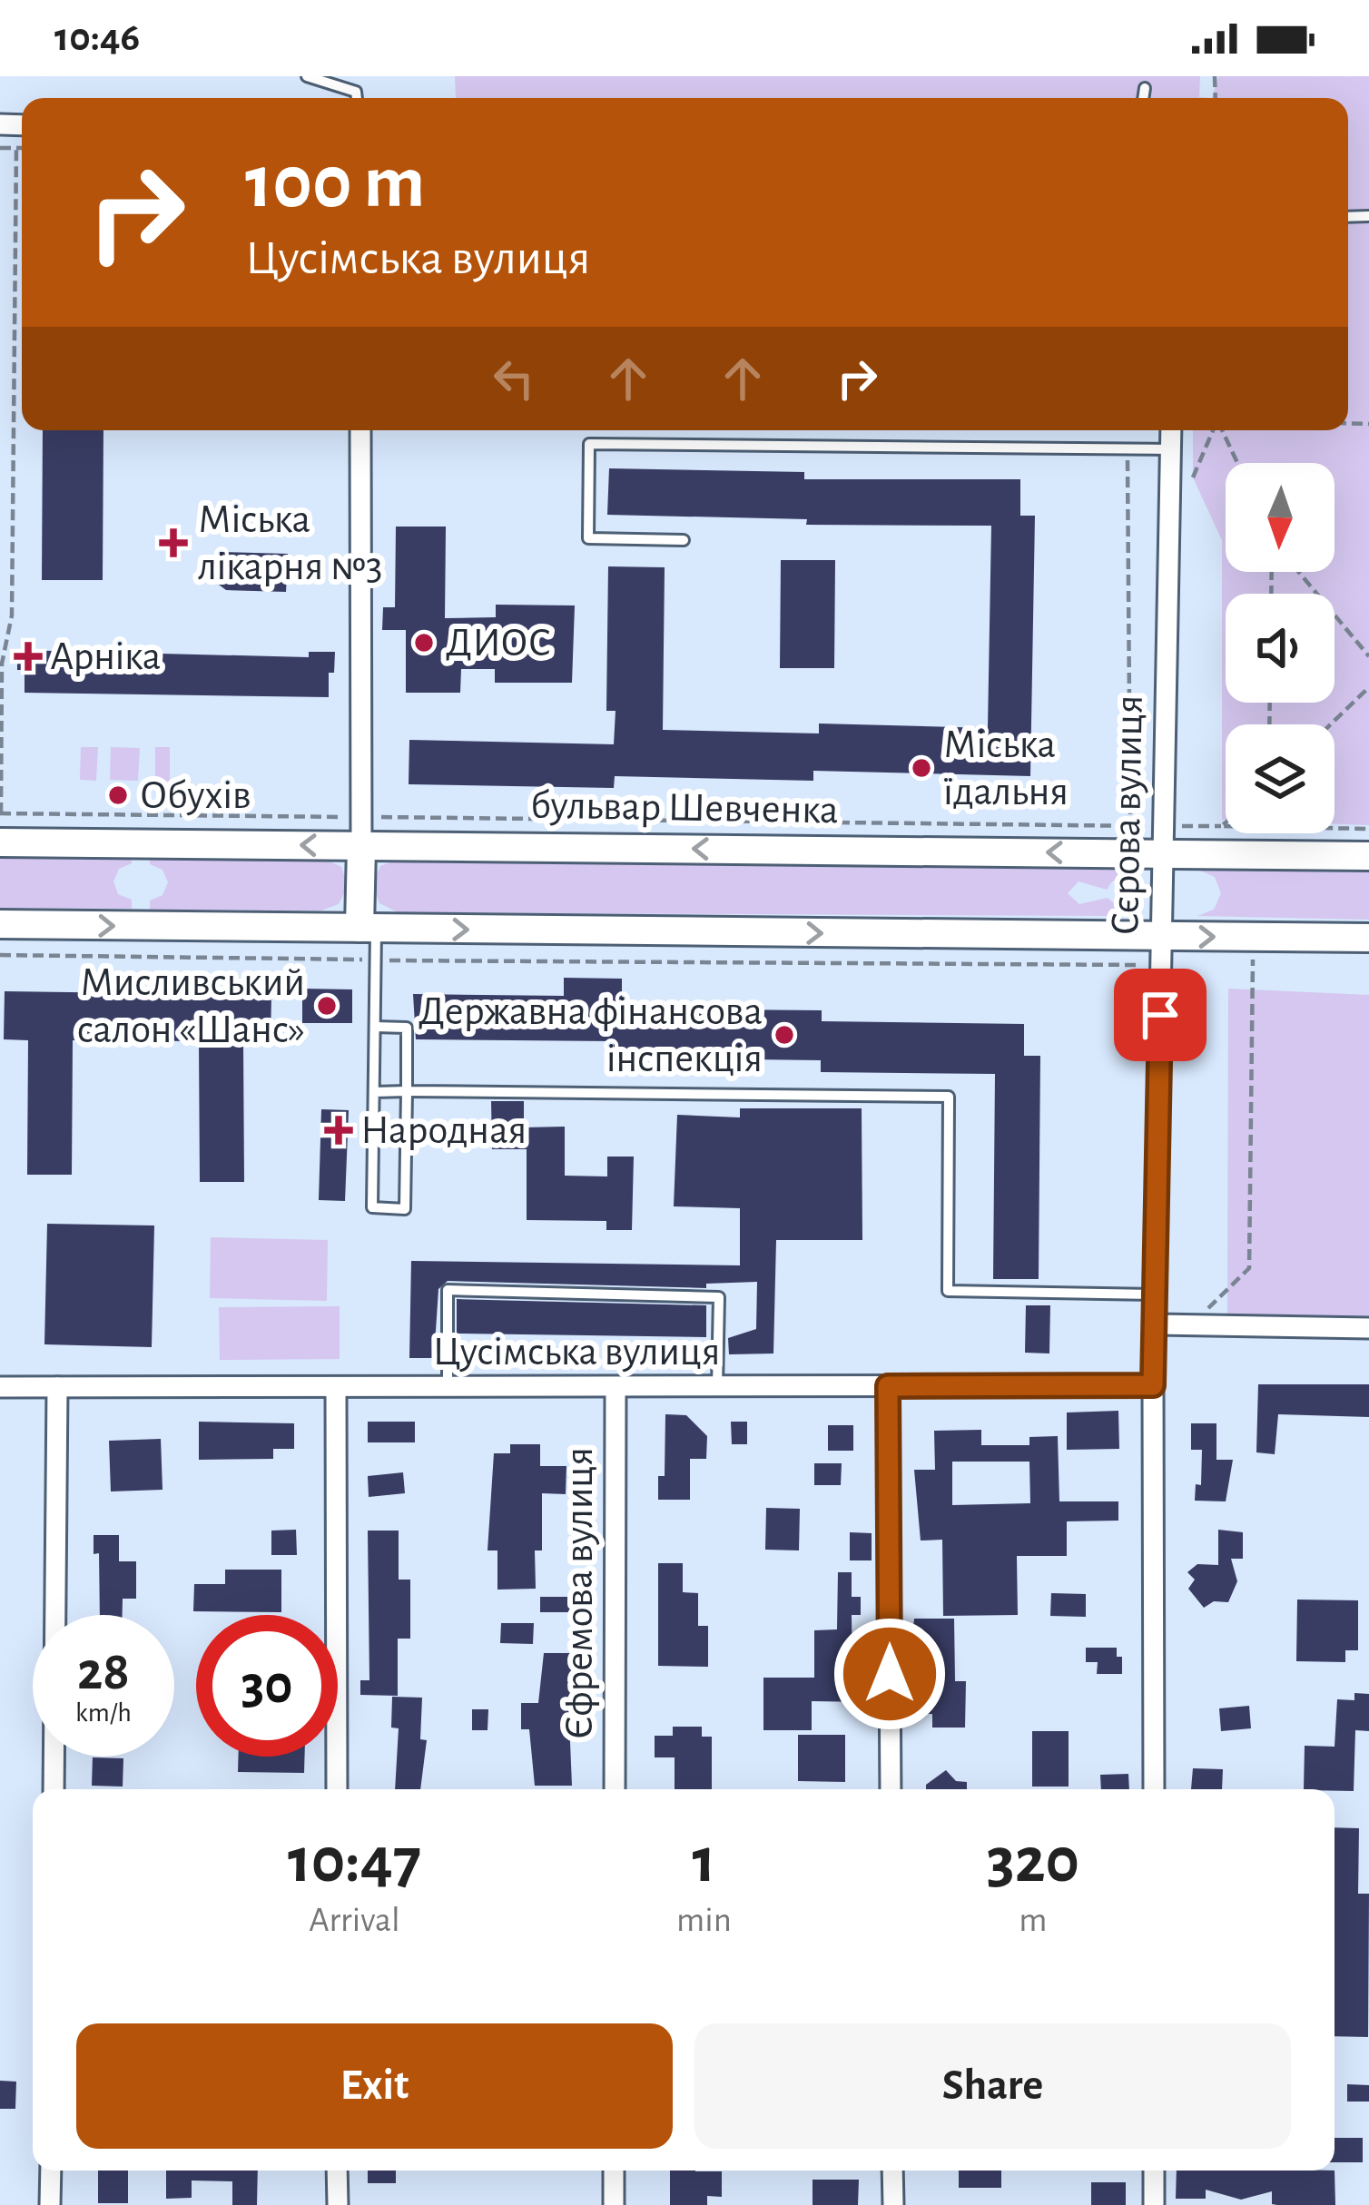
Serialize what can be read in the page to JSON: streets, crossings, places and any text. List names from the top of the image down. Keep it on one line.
{"streets":{"main road":["бульвар Шевченка"],"street":["Сєрова вулиця","Цусімська вулиця","Єфремова вулиця"]},"crossings":[["бульвар Шевченка","Сєрова вулиця"],["Сєрова вулиця","Цусімська вулиця"],["Цусімська вулиця","Єфремова вулиця"]],"places":{"health":["Міська лікарня №3","Арніка","Народная"],"other":["ДИОС","Міська їдальня","Обухів","Мисливський салон «Шанс»","Державна фінансова інспекція"]},"north":"bottom","page":{"status":"10:46","turn":["100 m","Цусімська вулиця"],"speed":"28 km/h","limit":"30","eta":["10:47","Arrival","1","min","320","m"],"buttons":["Exit","Share"]}}
